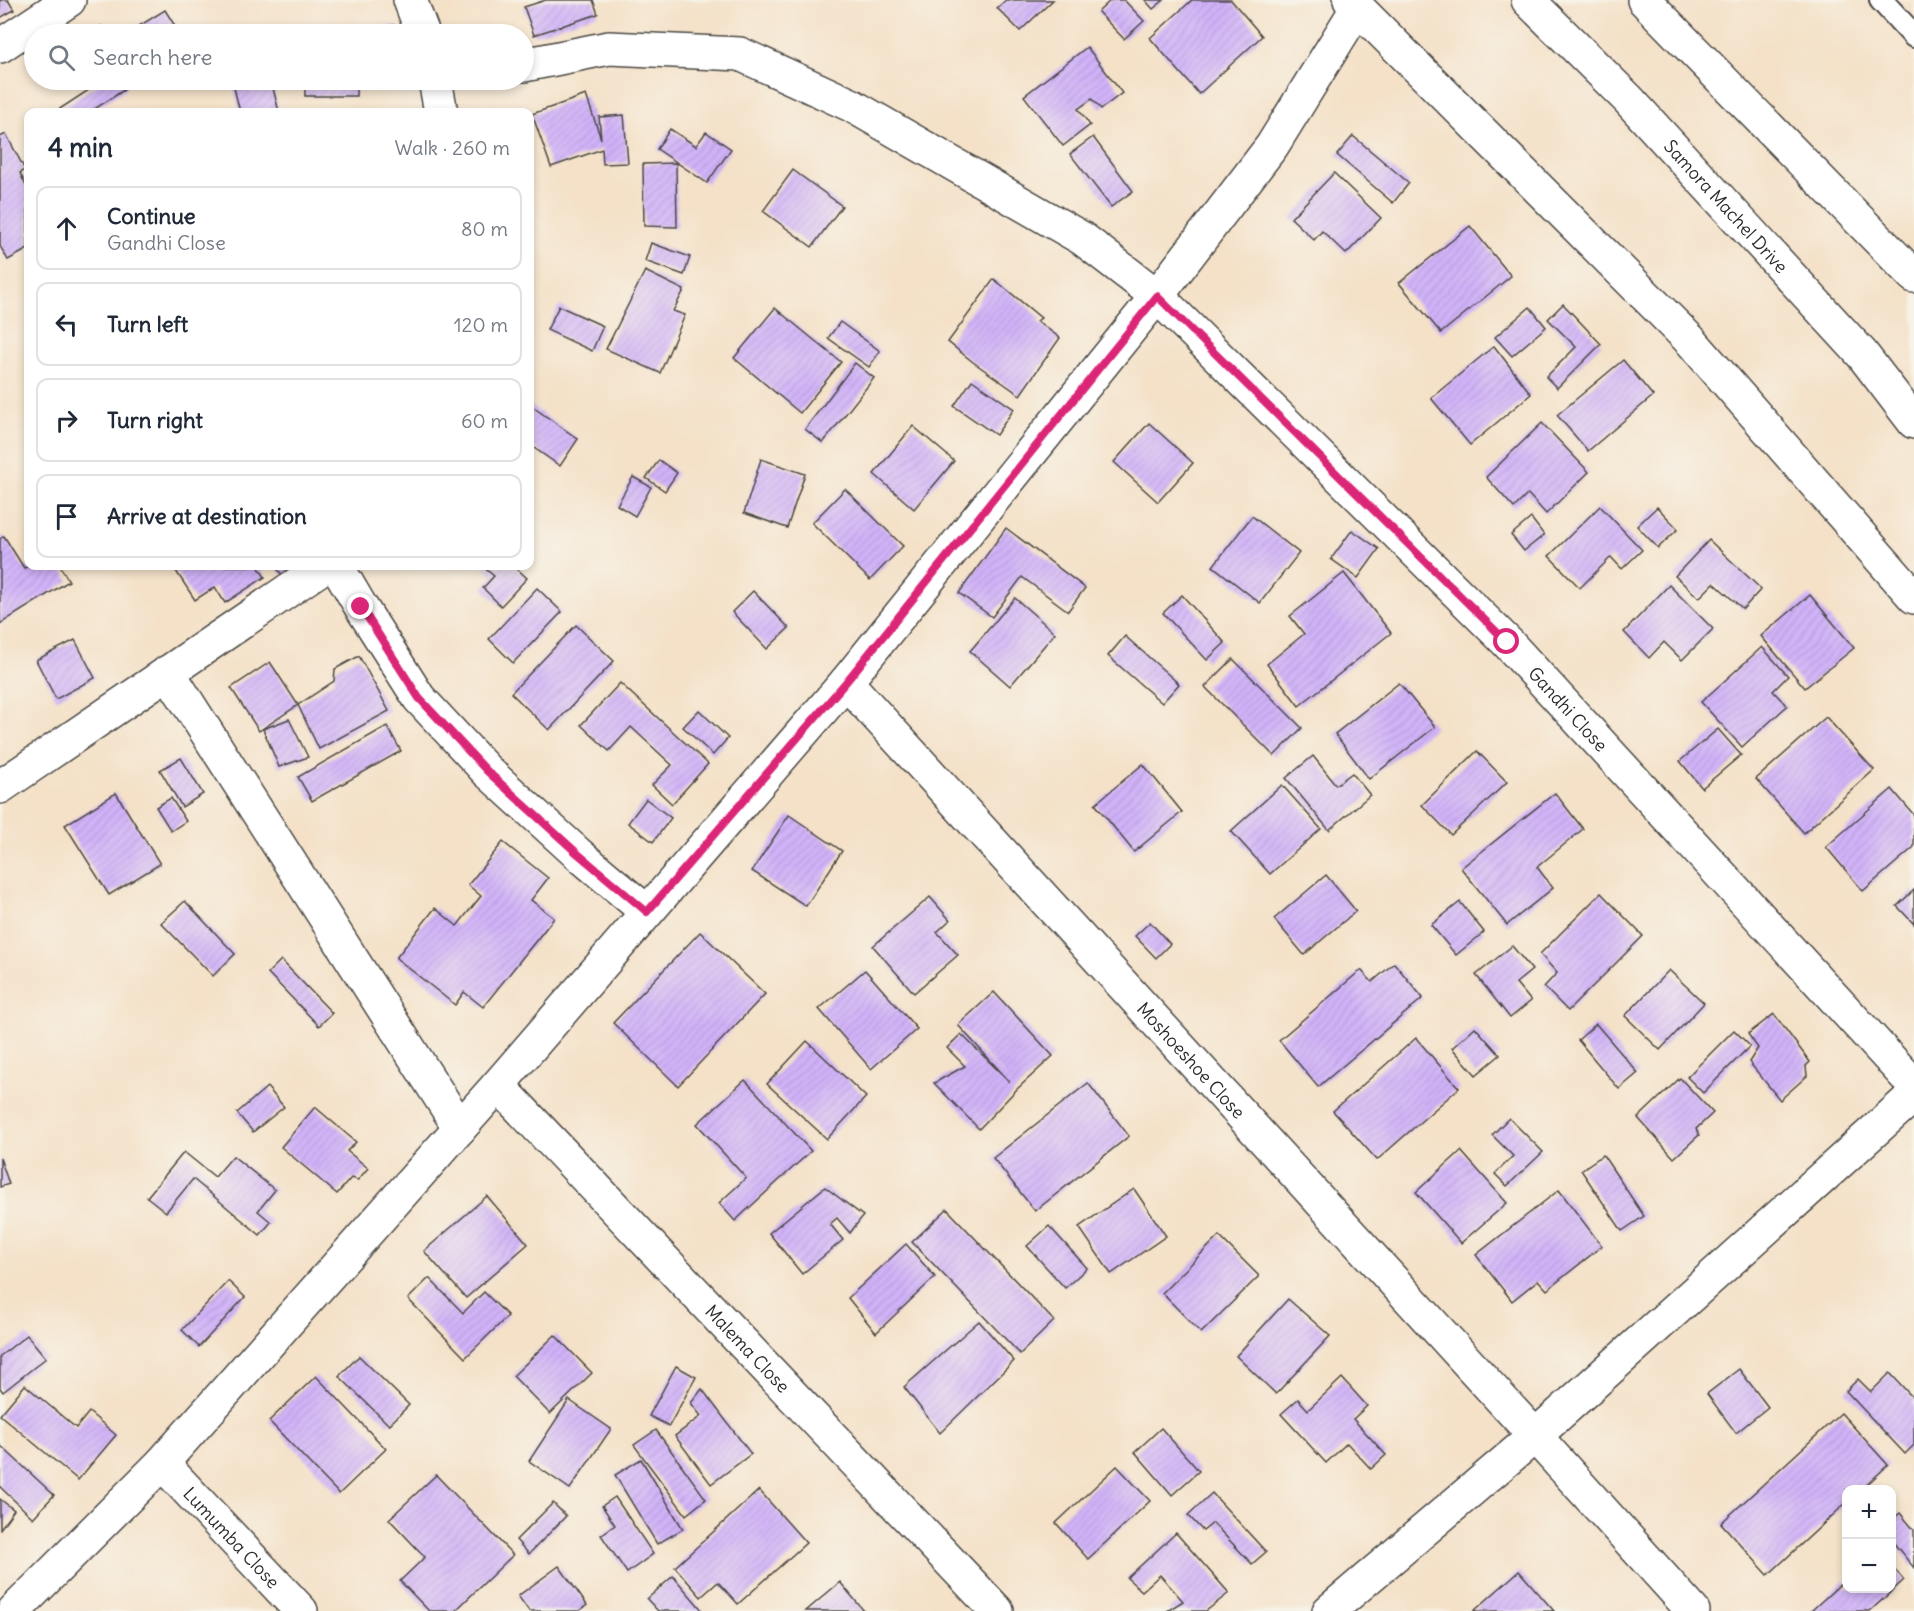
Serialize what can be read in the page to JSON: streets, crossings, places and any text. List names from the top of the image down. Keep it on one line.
{"streets":{"street":["Samora Machel Drive","Gandhi Close","Moshoeshoe Close","Malema Close","Lumumba Close"]},"page":{"search":"Search here","heading":["4 min","Walk · 260 m"],"list":[["Continue","Gandhi Close","80 m"],["Turn left","120 m"],["Turn right","60 m"],"Arrive at destination"],"map_buttons":["+","−"]}}
